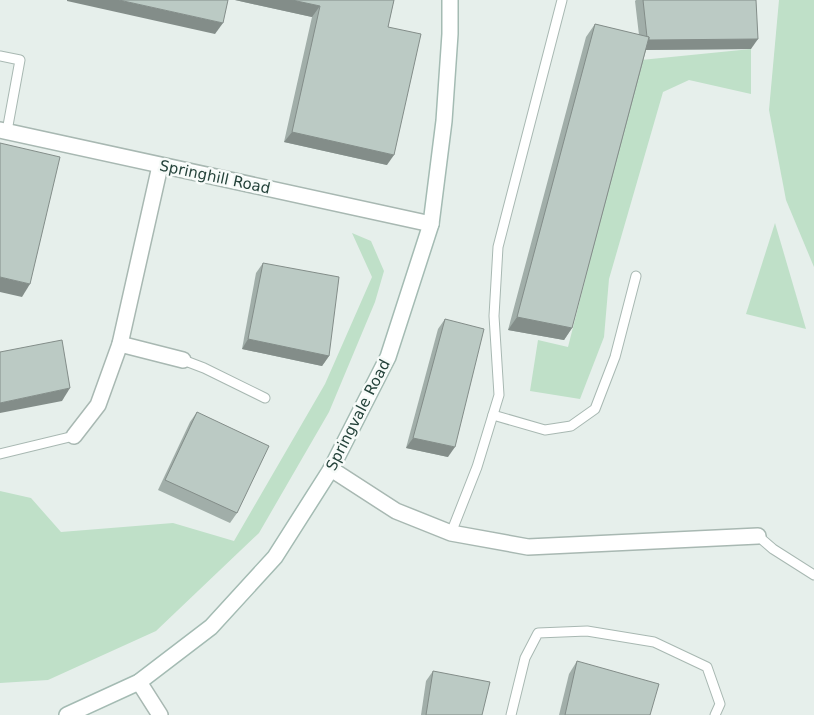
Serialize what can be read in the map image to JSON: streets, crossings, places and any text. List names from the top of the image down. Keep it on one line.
{"streets":{"street":["Springhill Road","Springvale Road"]},"crossings":[["Springhill Road","Springvale Road"]]}
